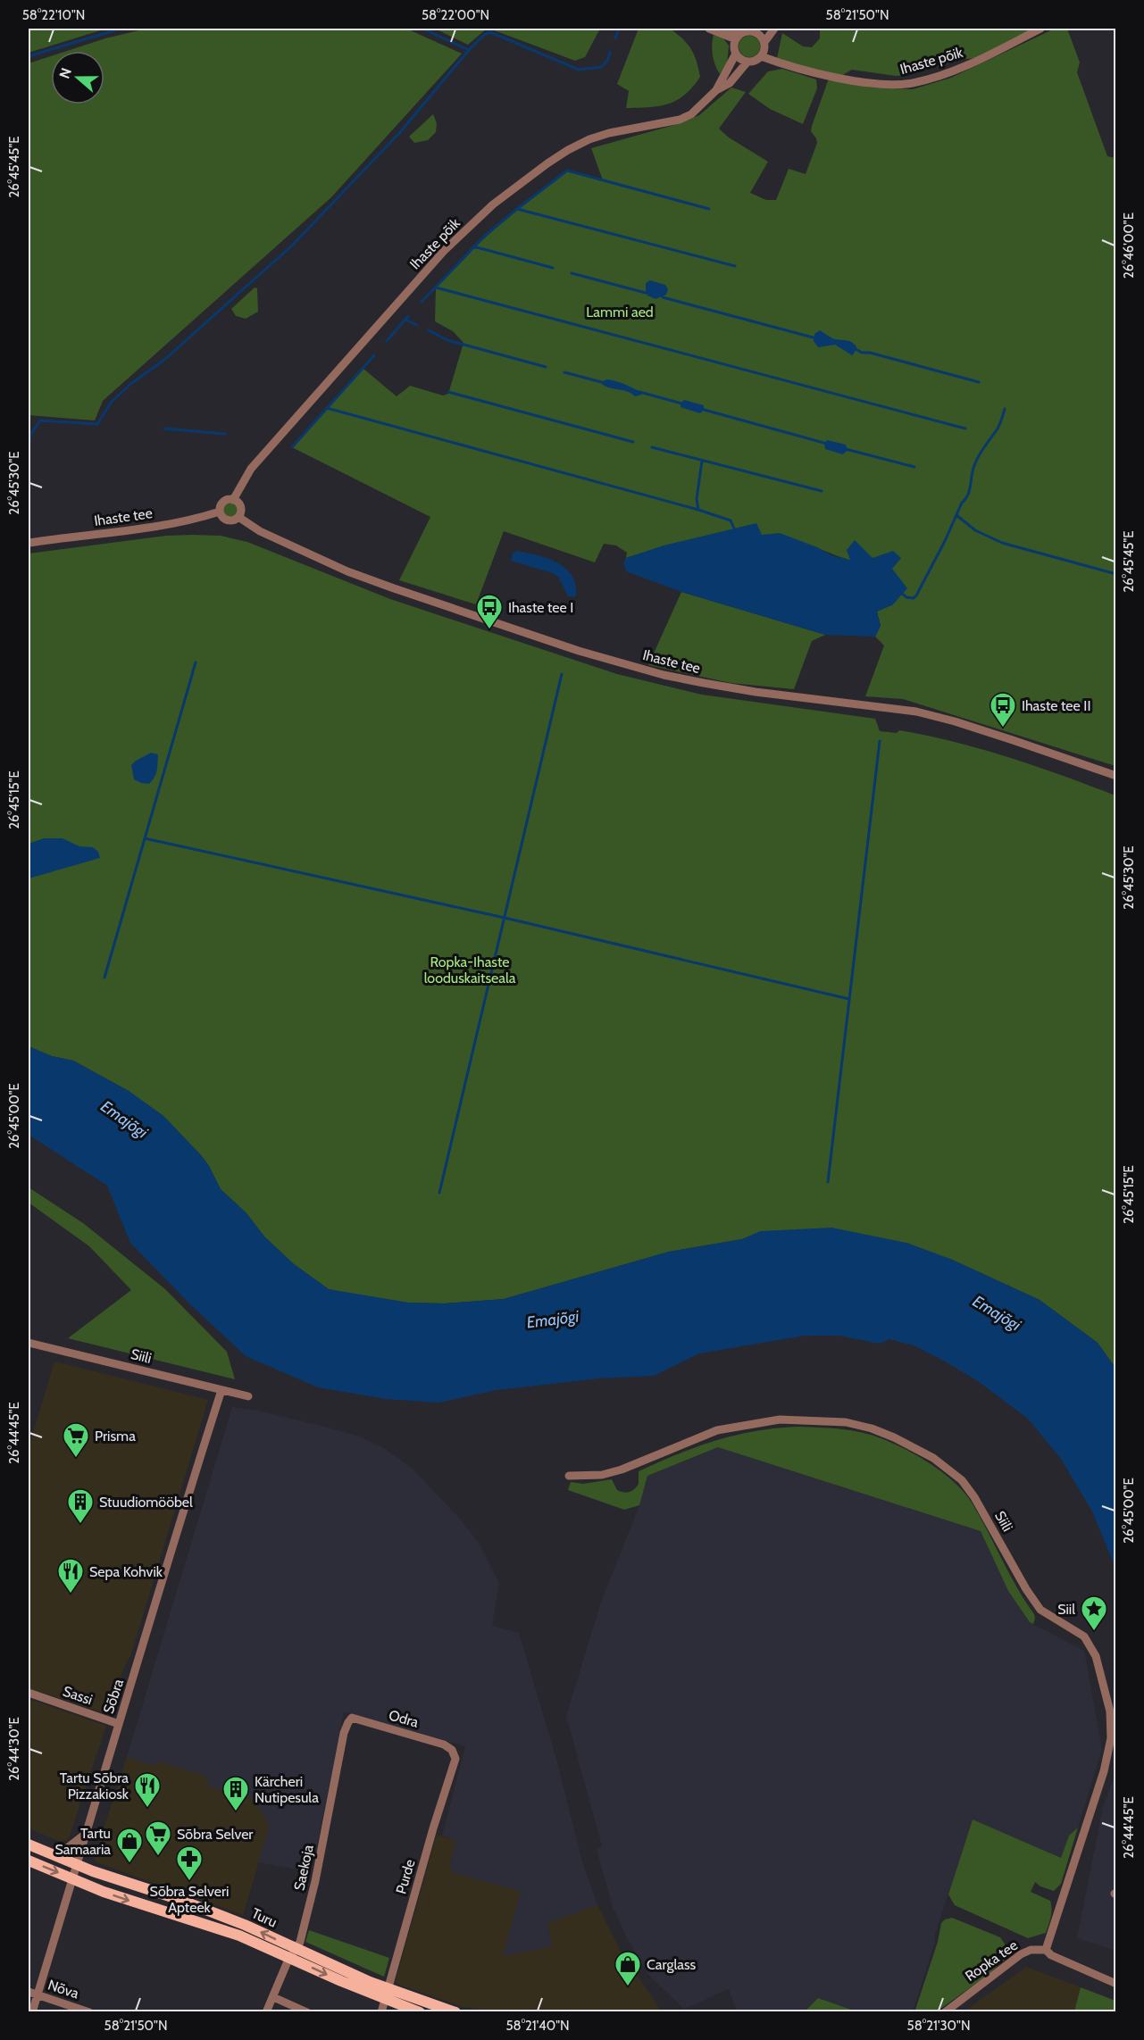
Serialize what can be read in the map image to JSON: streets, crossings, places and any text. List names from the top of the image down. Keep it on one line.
{"streets":{"main road":["Turu"],"street":["Ihaste põik","Ihaste tee","Siili","Sassi","Sõbra","Odra","Saekoja","Purde","Ropka tee","Nõva"]},"crossings":[["Ihaste põik","Ihaste tee"],["Siili","Sõbra"],["Siili","Ropka tee"],["Sassi","Sõbra"],["Sõbra","Turu"],["Sõbra","Nõva"],["Odra","Saekoja"],["Odra","Purde"],["Saekoja","Turu"],["Purde","Turu"]],"water":["Emajõgi"],"parks":["Lammi aed","Ropka-Ihaste looduskaitseala"],"places":{"bus stop":["Ihaste tee I","Ihaste tee II"],"supermarket":["Prisma","Sõbra Selver"],"building":["Stuudiomööbel","Kärcheri Nutipesula"],"restaurant":["Sepa Kohvik","Tartu Sõbra Pizzakiosk"],"place":["Siil"],"shop":["Tartu Samaaria","Carglass"],"pharmacy":["Sõbra Selveri Apteek"]},"north":"left","coordinates":["58°22'10\"N","58°22'00\"N","58°21'50\"N","26°45'45\"E","26°46'00\"E","26°45'30\"E","26°45'15\"E","26°45'00\"E","26°44'45\"E","26°44'30\"E","58°21'40\"N","58°21'30\"N"]}
